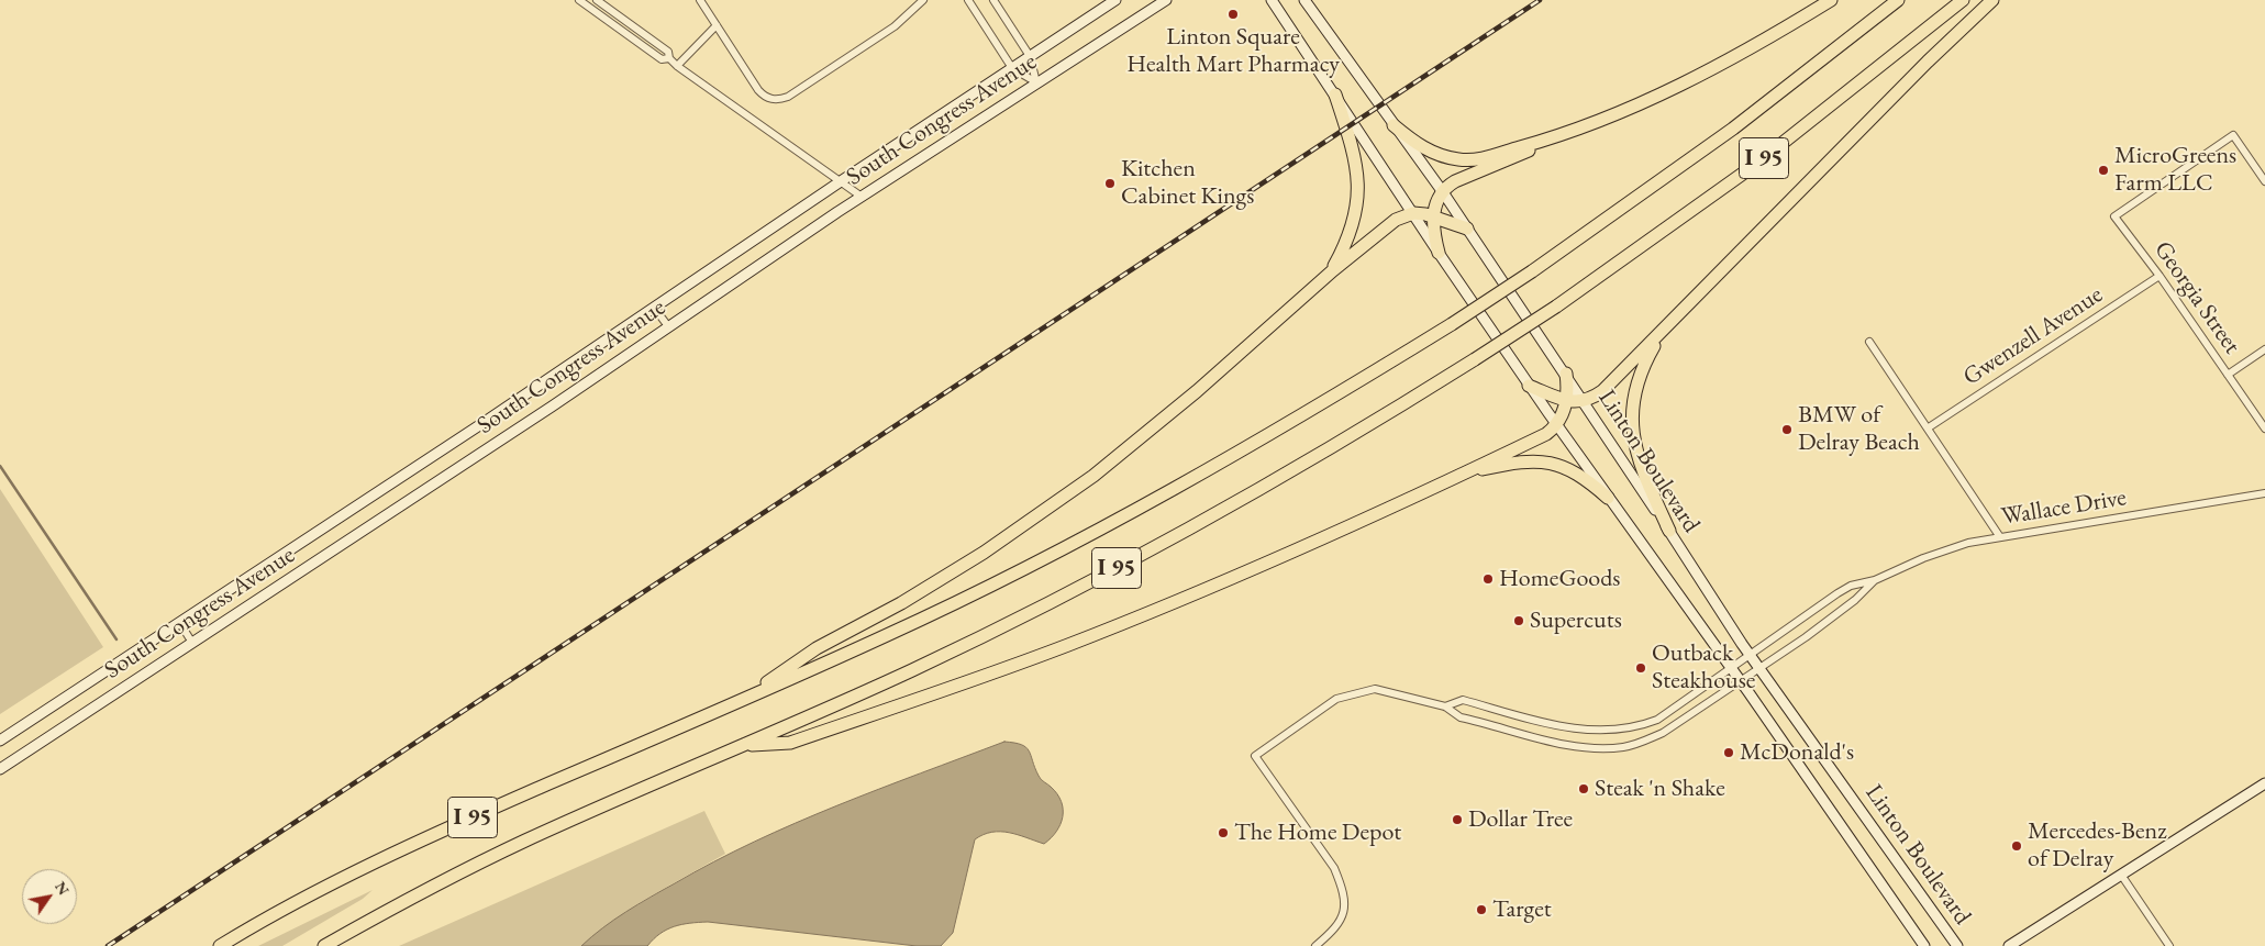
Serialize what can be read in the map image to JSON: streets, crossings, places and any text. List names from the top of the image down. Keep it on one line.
{"streets":{"highway":["I 95"],"main road":["South Congress Avenue","Linton Boulevard"],"street":["Georgia Street","Gwenzell Avenue","Wallace Drive"]},"crossings":[["Georgia Street","Gwenzell Avenue"],["Linton Boulevard","Wallace Drive"]],"places":["Linton Square Health Mart Pharmacy","MicroGreens Farm LLC","Kitchen Cabinet Kings","BMW of Delray Beach","HomeGoods","Supercuts","Outback Steakhouse","McDonald's","Steak 'n Shake","Dollar Tree","The Home Depot","Mercedes-Benz of Delray","Target"],"north":"top right"}
